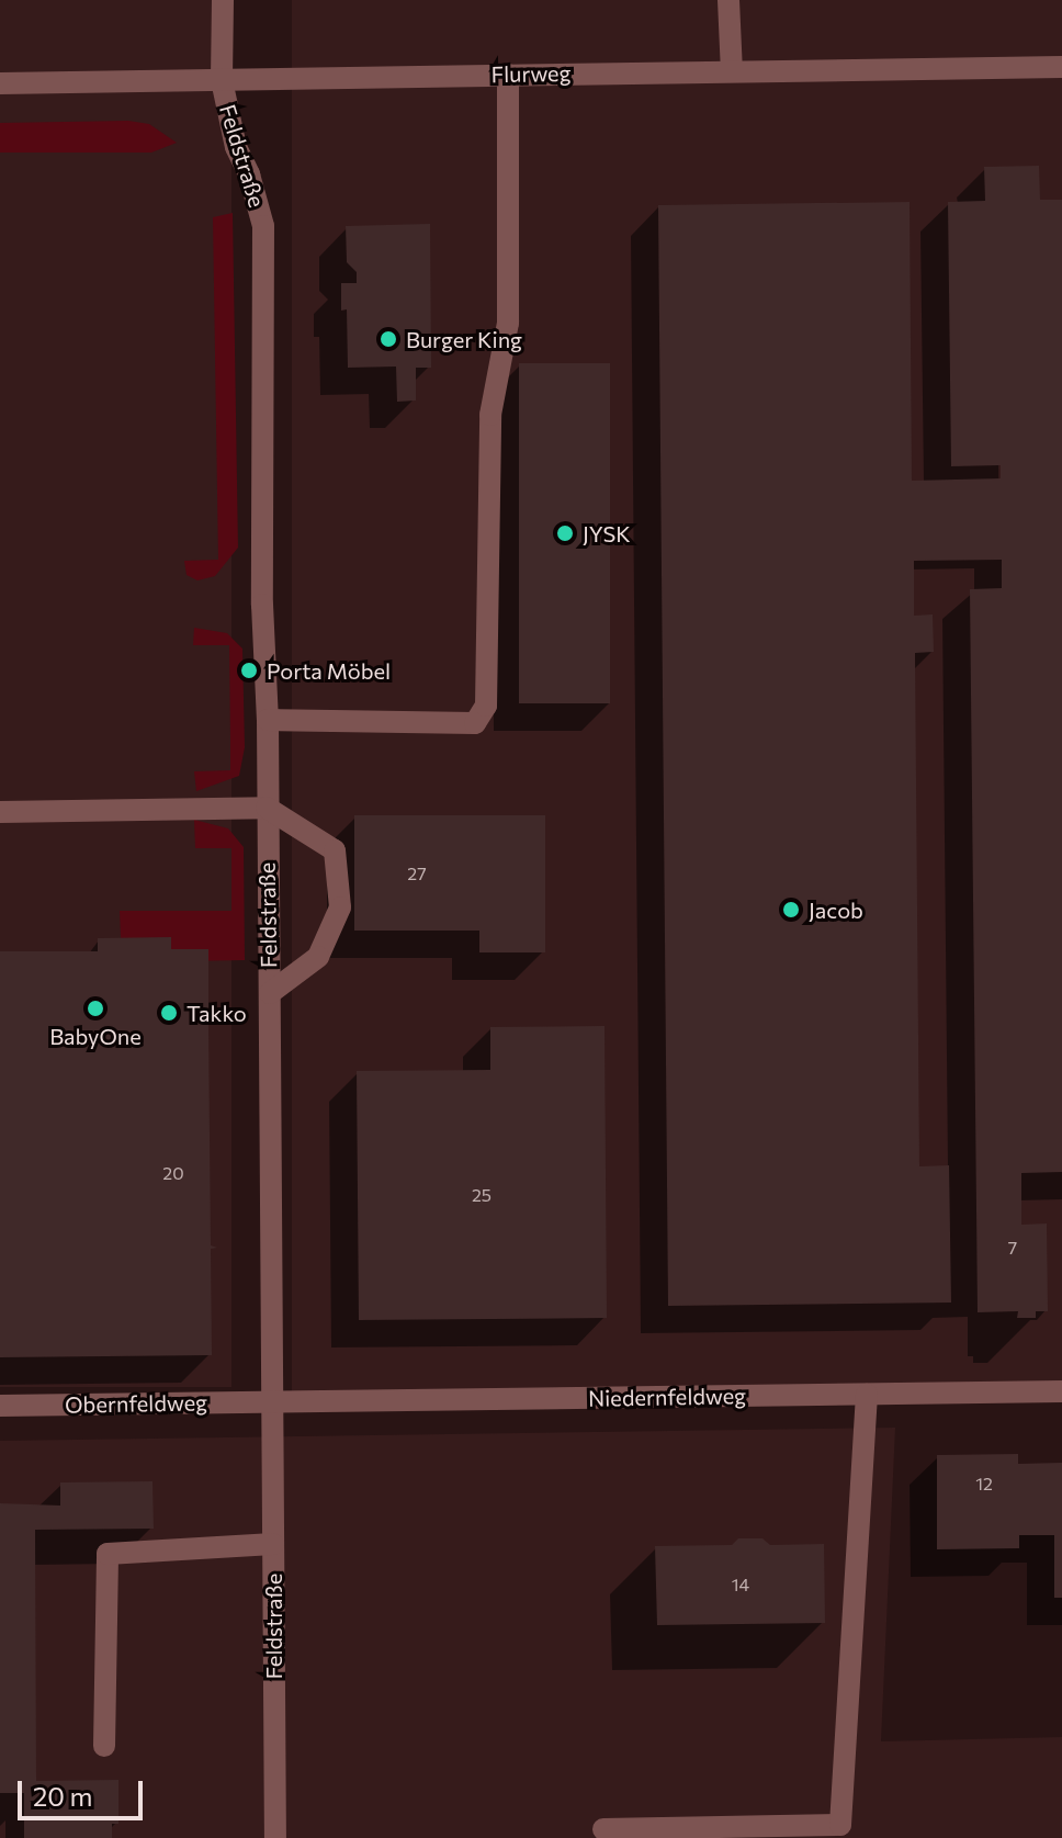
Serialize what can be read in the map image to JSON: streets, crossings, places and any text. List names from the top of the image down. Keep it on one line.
{"streets":{"street":["Flurweg","Feldstraße","Niedernfeldweg","Obernfeldweg"]},"crossings":[["Flurweg","Feldstraße"],["Feldstraße","Niedernfeldweg"],["Feldstraße","Obernfeldweg"],["Niedernfeldweg","Obernfeldweg"]],"places":["Burger King","JYSK","Porta Möbel","Jacob","BabyOne","Takko"],"house_numbers":["27","20","25","7","12","14"],"scale_bar":"20 m"}
